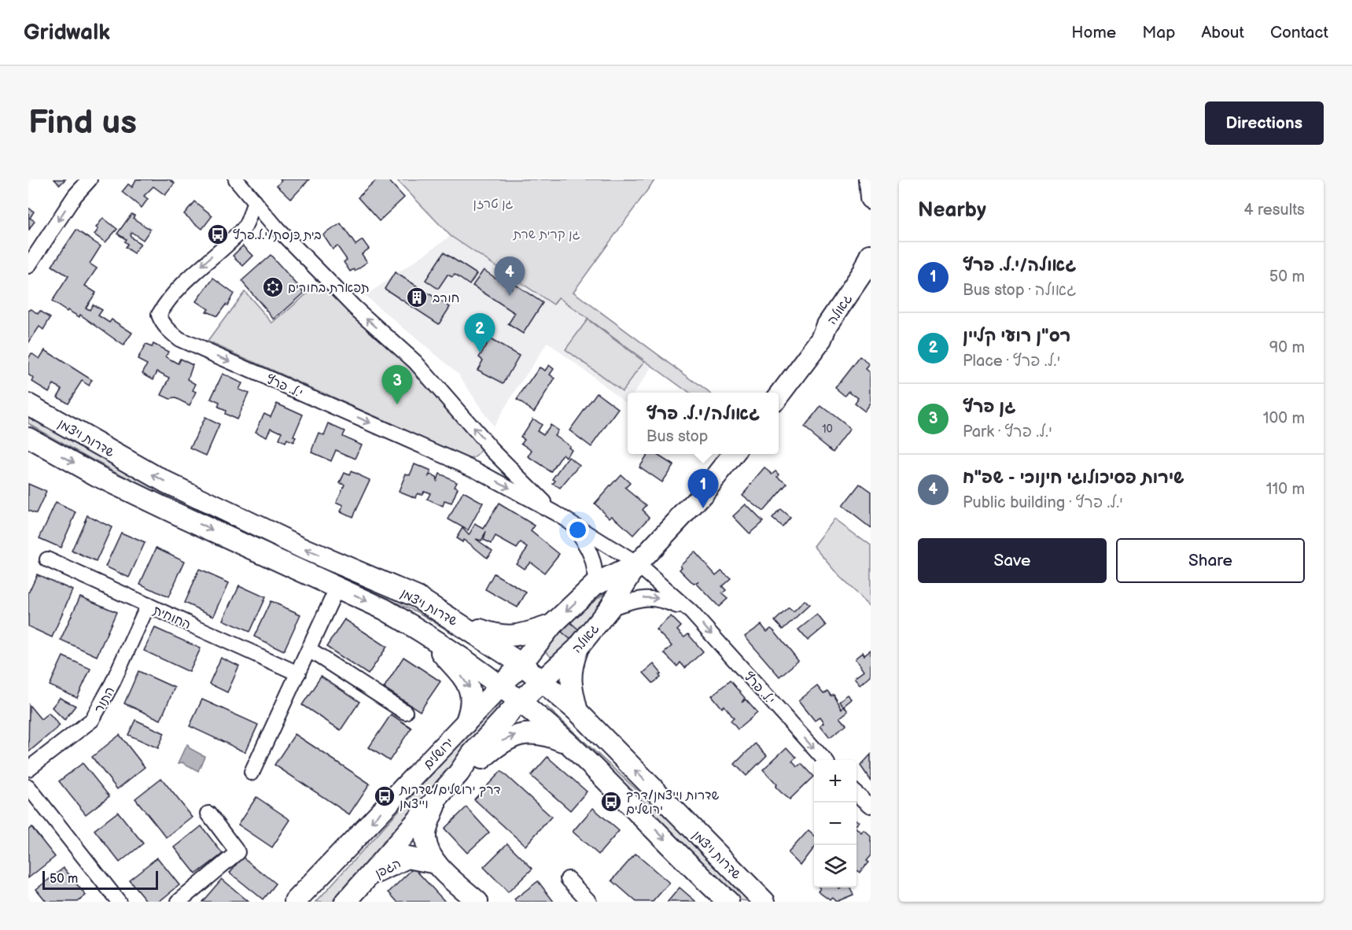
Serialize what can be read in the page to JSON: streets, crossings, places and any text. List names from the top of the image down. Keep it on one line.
{"streets":{"street":["גאולה","י.ל. פרץ","שדרות ויצמן","החוחית","התור","ירושלים","הגפן"]},"crossings":[["גאולה","י.ל. פרץ"],["גאולה","שדרות ויצמן"],["גאולה","ירושלים"],["שדרות ויצמן","ירושלים"],["החוחית","התור"],["ירושלים","הגפן"]],"parks":["גן טרזן","גן קרית שרת"],"places":{"bus stop":["בית כנסת/י.ל.פרץ","דרך ירושלים/שדרות וייצמן","שדרות וייצמן/דרך ירושלים"],"synagogue":["תפארת בחורים"],"building":["חורב"]},"house_numbers":["10"],"scale_bar":"50 m","page":{"header":"Gridwalk","nav":["Home","Map","About","Contact"],"buttons":["Directions",["Save","Share"]],"title":"Find us","heading":["Nearby","4 results"],"list":[{"mark":"1","name":"גאולה/י.ל. פרץ","note":"Bus stop · גאולה","value":"50 m"},{"mark":"2","name":"רס\"ן רועי קליין","note":"Place · י.ל. פרץ","value":"90 m"},{"mark":"3","name":"גן פרץ","note":"Park · י.ל. פרץ","value":"100 m"},{"mark":"4","name":"שירות פסיכולוגי חינוכי - שפ\"ח","note":"Public building · י.ל. פרץ","value":"110 m"}],"pins":["4","2","3","1"],"popup":["גאולה/י.ל. פרץ","Bus stop"],"map_buttons":["+","−"],"scale":"50 m"}}
